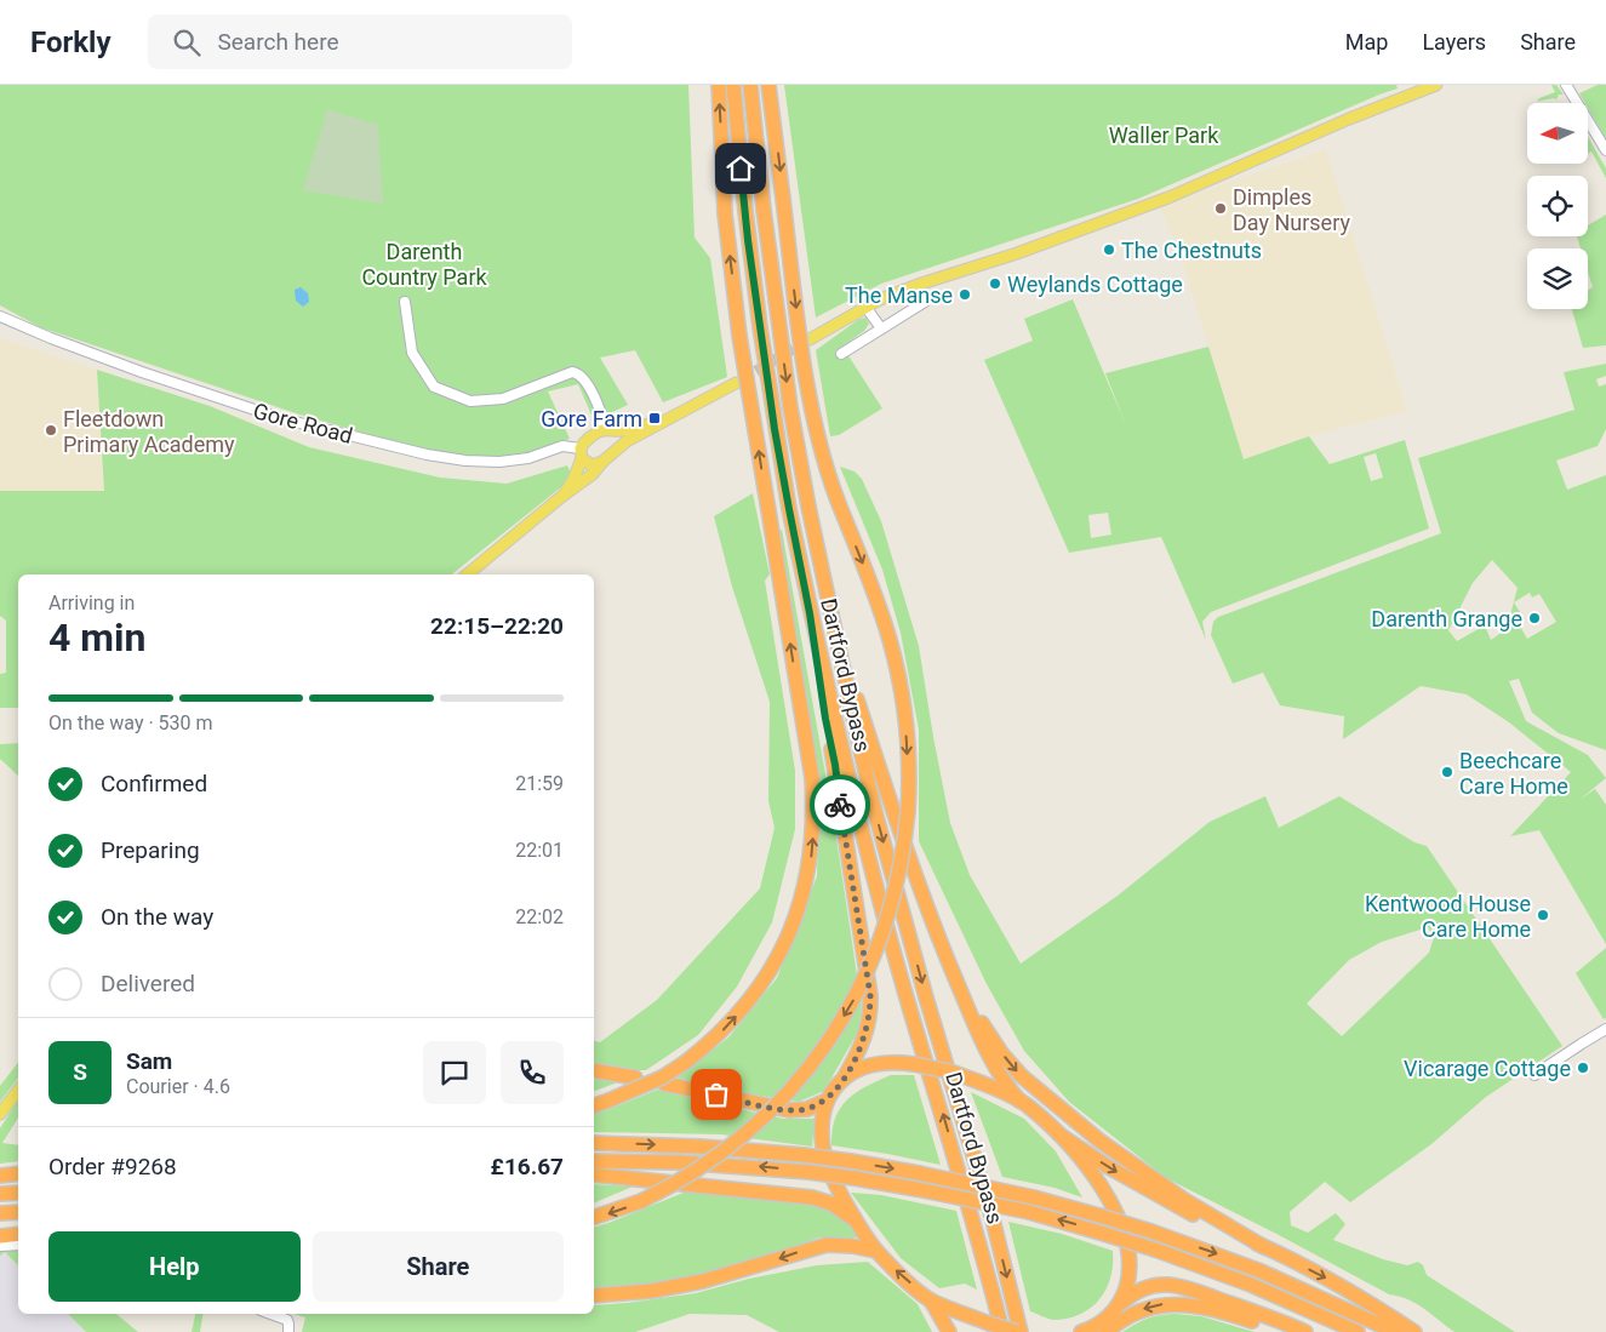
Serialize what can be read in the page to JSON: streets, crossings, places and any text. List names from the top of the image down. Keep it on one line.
{"streets":{"highway":["Dartford Bypass"],"street":["Gore Road"]},"parks":["Waller Park","Darenth Country Park"],"places":{"other":["Dimples Day Nursery","The Chestnuts","Weylands Cottage","The Manse","Fleetdown Primary Academy","Darenth Grange","Beechcare Care Home","Kentwood House Care Home","Vicarage Cottage"],"transit":["Gore Farm"]},"north":"left","page":{"header":"Forkly","search":"Search here","nav":["Map","Layers","Share"],"heading":["4 min","Arriving in","22:15–22:20"],"panel":["Sam","Courier · 4.6","Order #9268","£16.67"],"bar":"On the way · 530 m","list":[["Confirmed","21:59"],["Preparing","22:01"],["On the way","22:02"],"Delivered"],"round":"S","buttons":["Help","Share"]}}
